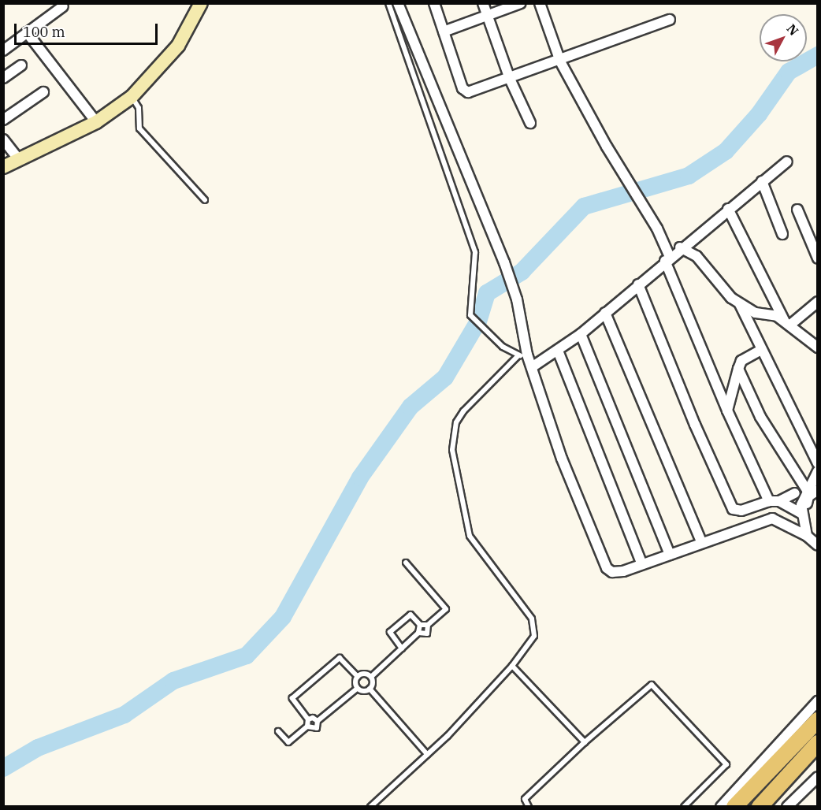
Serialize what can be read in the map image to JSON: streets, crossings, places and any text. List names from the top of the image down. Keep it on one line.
{"scale_bar":"100 m","north":"top right"}
